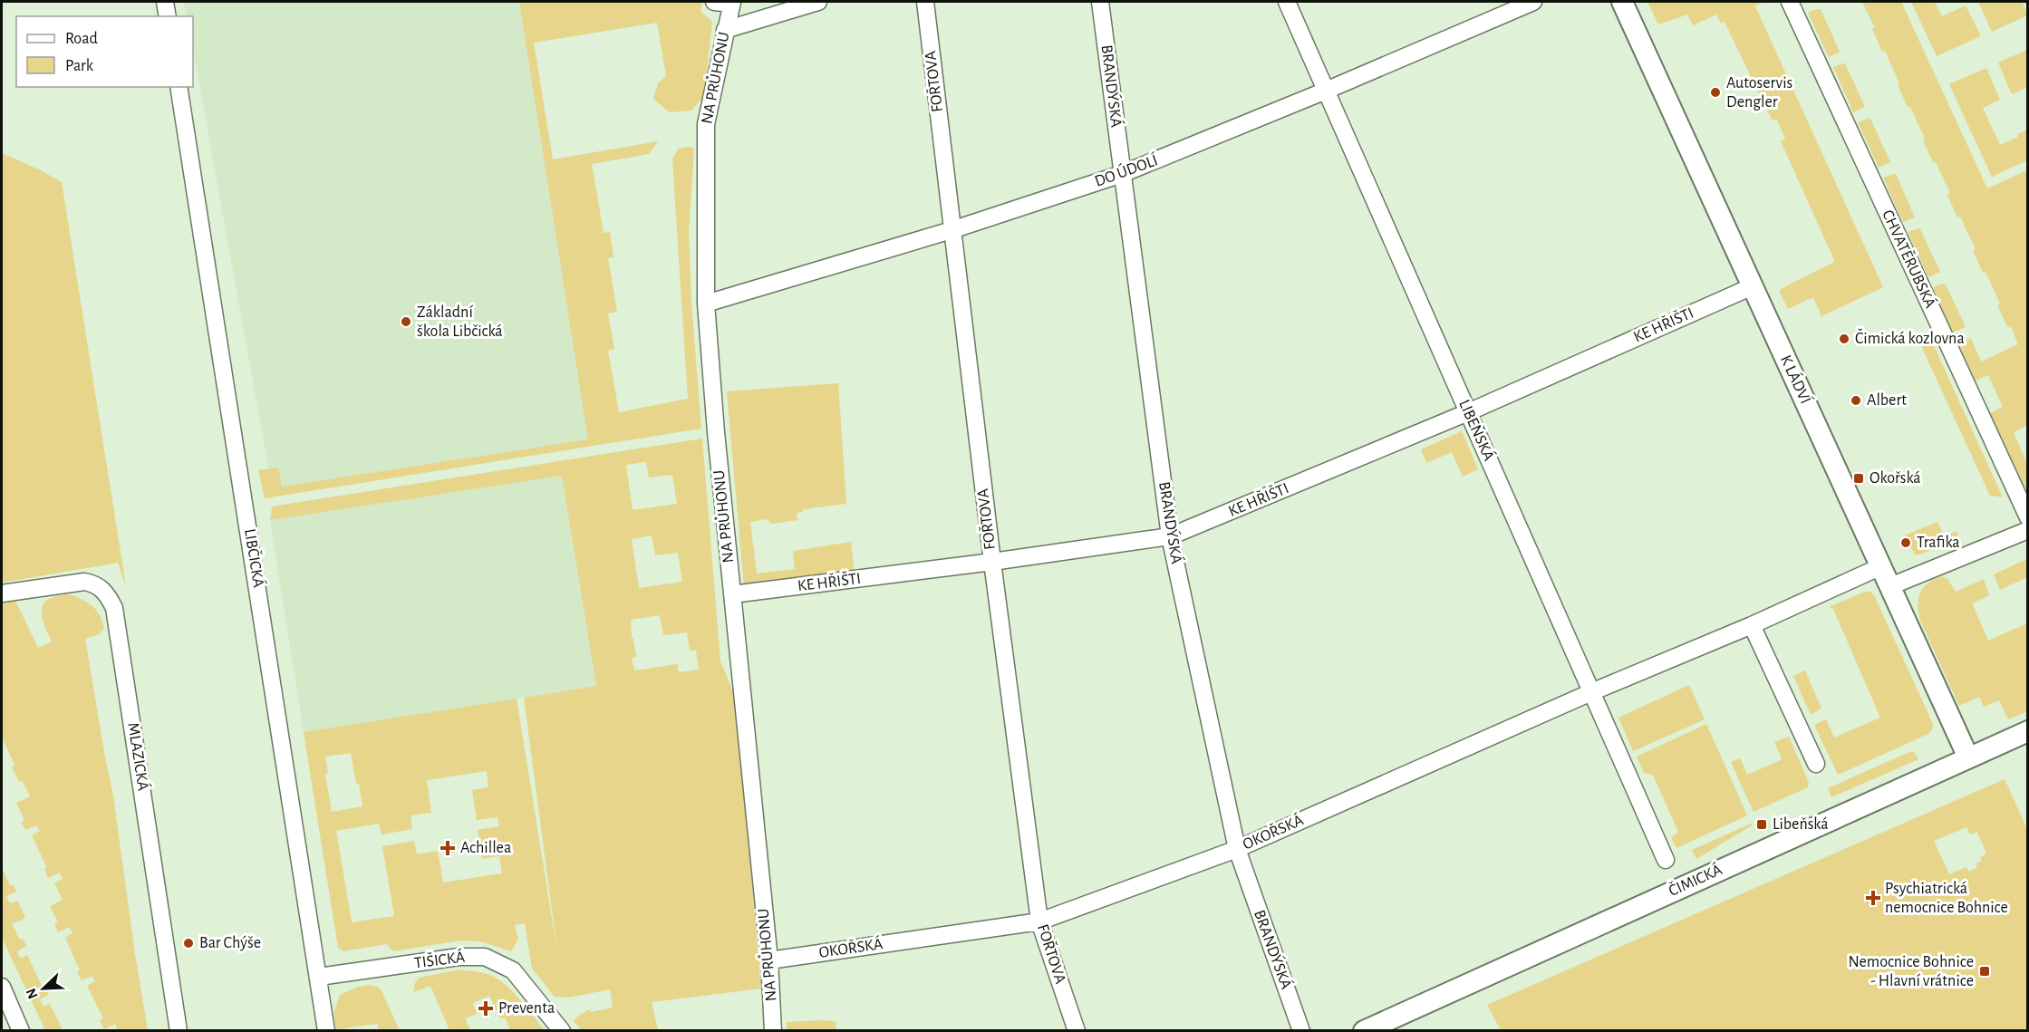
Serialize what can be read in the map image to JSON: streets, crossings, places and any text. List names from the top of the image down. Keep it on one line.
{"streets":{"street":["NA PRŮHONU","FOŘTOVA","BRANDÝSKÁ","DO ÚDOLÍ","CHVATĚRUBSKÁ","KE HŘIŠTI","K LÁDVÍ","LIBEŇSKÁ","LIBČICKÁ","MLAZICKÁ","OKOŘSKÁ","ČIMICKÁ","TIŠICKÁ"]},"crossings":[["NA PRŮHONU","DO ÚDOLÍ"],["NA PRŮHONU","KE HŘIŠTI"],["NA PRŮHONU","OKOŘSKÁ"],["FOŘTOVA","DO ÚDOLÍ"],["FOŘTOVA","KE HŘIŠTI"],["FOŘTOVA","OKOŘSKÁ"],["BRANDÝSKÁ","DO ÚDOLÍ"],["BRANDÝSKÁ","KE HŘIŠTI"],["BRANDÝSKÁ","OKOŘSKÁ"],["DO ÚDOLÍ","LIBEŇSKÁ"],["KE HŘIŠTI","K LÁDVÍ"],["KE HŘIŠTI","LIBEŇSKÁ"],["K LÁDVÍ","OKOŘSKÁ"],["K LÁDVÍ","ČIMICKÁ"],["LIBEŇSKÁ","OKOŘSKÁ"],["LIBČICKÁ","TIŠICKÁ"]],"places":{"other":["Autoservis Dengler","Základní škola Libčická","Čimická kozlovna","Albert","Trafika","Bar Chýše"],"transit":["Okořská","Libeňská","Nemocnice Bohnice - Hlavní vrátnice"],"health":["Achillea","Psychiatrická nemocnice Bohnice","Preventa"]},"legend":["Road","Park"],"north":"bottom left"}
